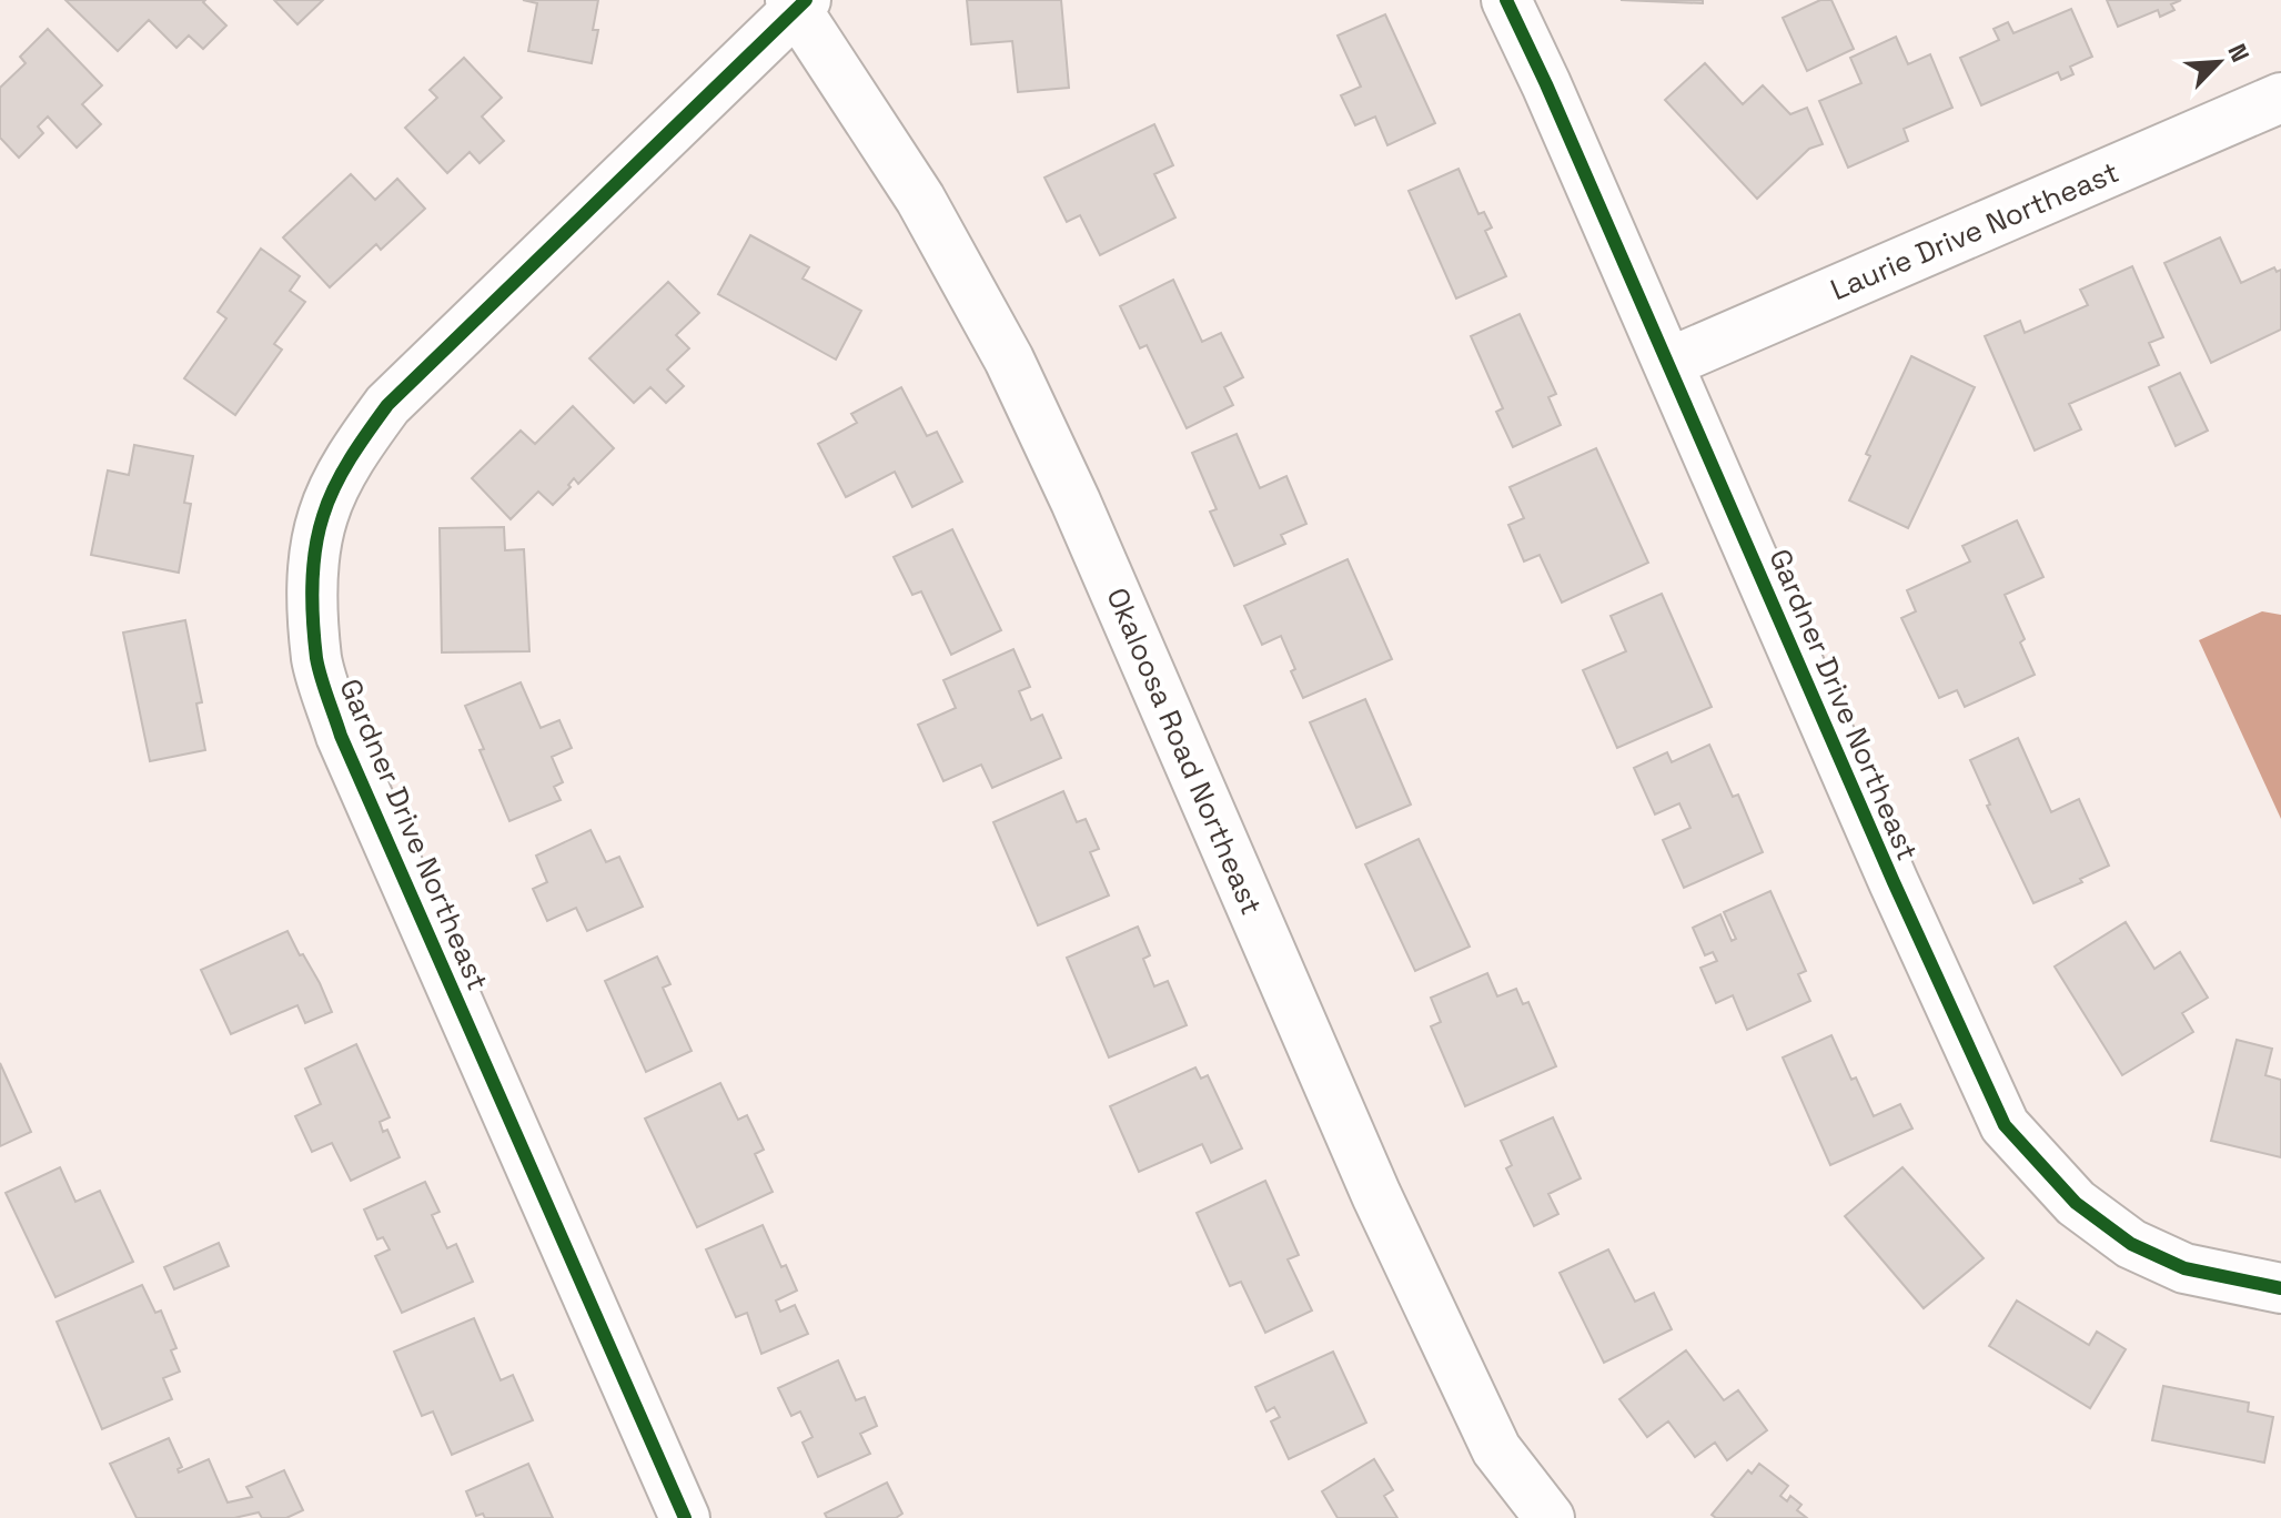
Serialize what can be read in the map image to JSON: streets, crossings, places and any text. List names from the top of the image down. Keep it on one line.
{"streets":{"street":["Laurie Drive Northeast","Gardner Drive Northeast","Okaloosa Road Northeast"]},"crossings":[["Laurie Drive Northeast","Gardner Drive Northeast"],["Gardner Drive Northeast","Okaloosa Road Northeast"]],"north":"top right"}
